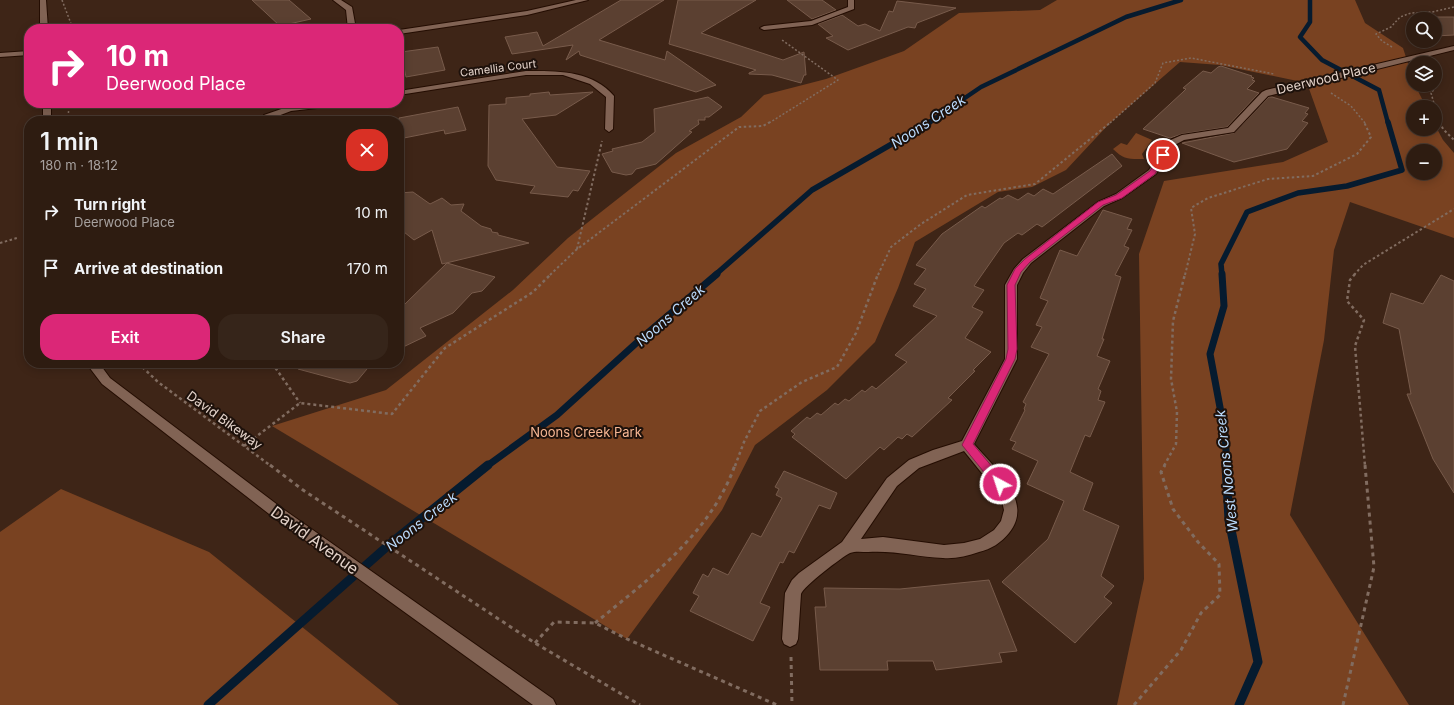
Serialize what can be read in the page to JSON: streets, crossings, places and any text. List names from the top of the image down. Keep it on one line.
{"streets":{"street":["Camellia Court","Deerwood Place","David Avenue"],"path":["David Bikeway"]},"water":["Noons Creek","West Noons Creek"],"parks":["Noons Creek Park"],"page":{"map_buttons":["+","−"],"turn":["10 m","Deerwood Place"],"heading":["1 min","180 m · 18:12"],"list":[{"name":"Turn right","note":"Deerwood Place","value":"10 m"},{"name":"Arrive at destination","value":"170 m"}],"buttons":["Exit","Share"]}}
